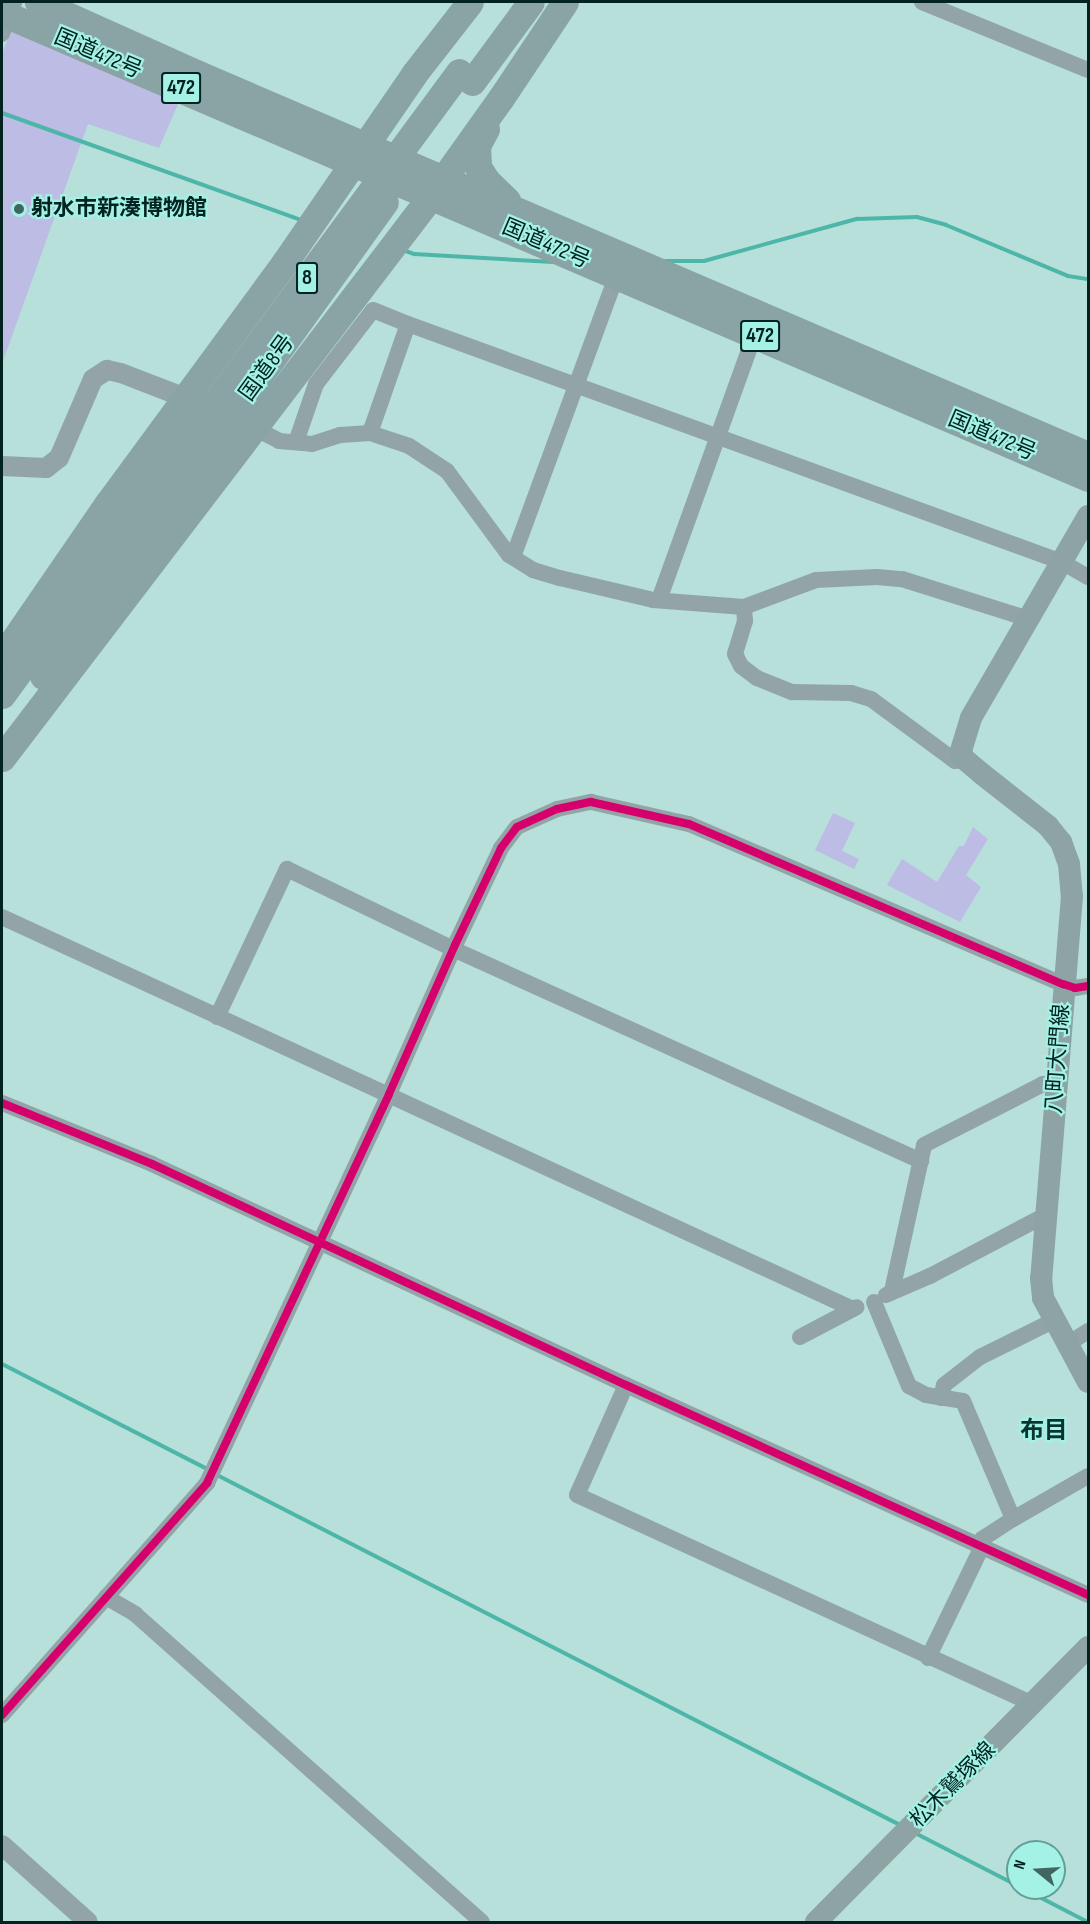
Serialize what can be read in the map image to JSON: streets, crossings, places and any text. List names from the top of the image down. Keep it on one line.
{"streets":{"highway":["国道472号","472","8","国道8号"],"main road":["八町大門線","松木鷲塚線"]},"crossings":[["国道472号","8"]],"districts":["布目"],"places":["射水市新湊博物館"],"north":"left"}
